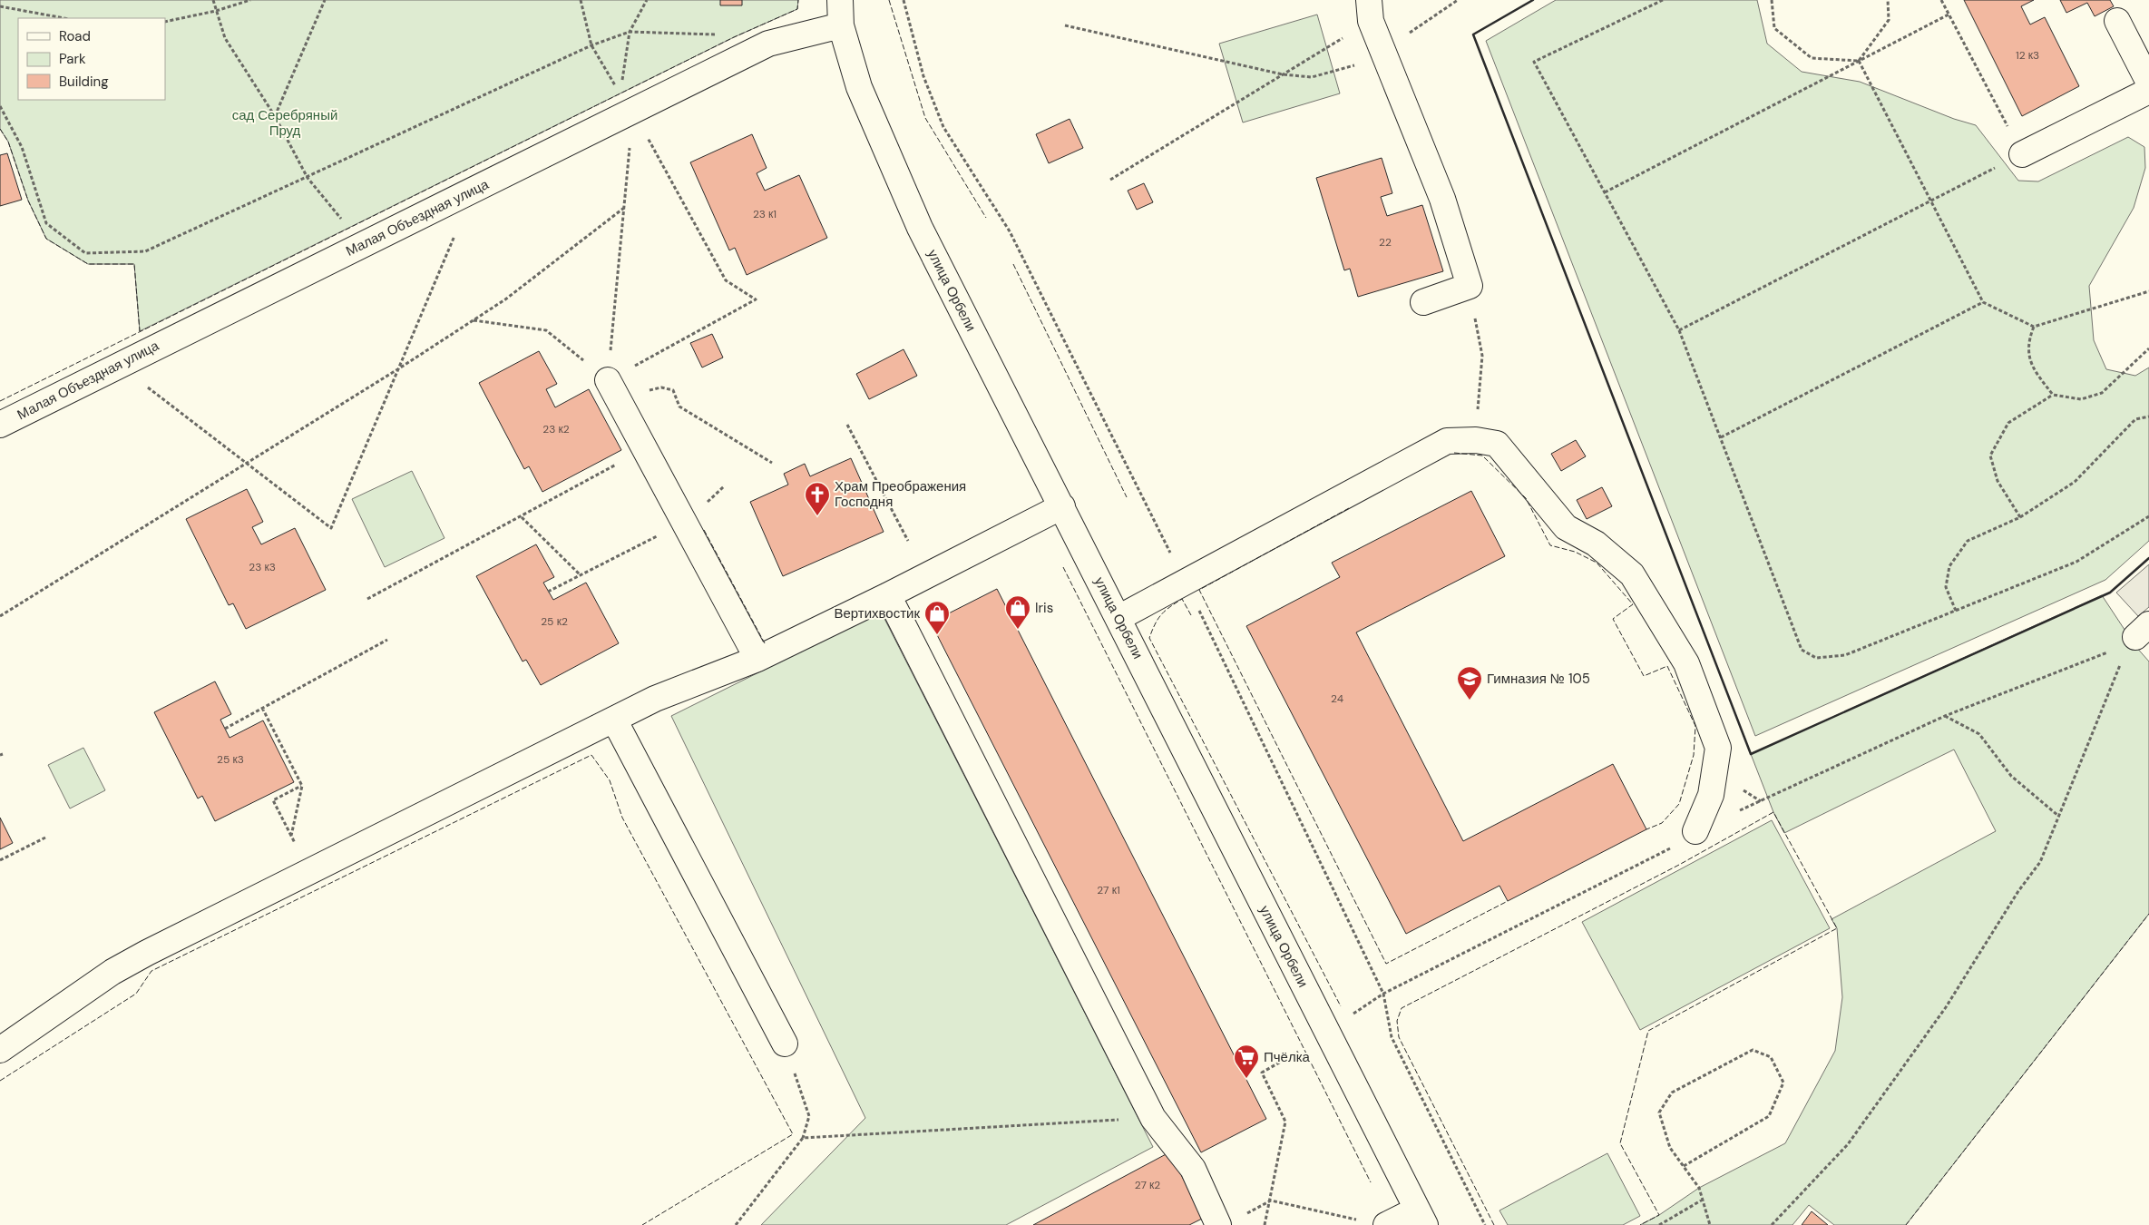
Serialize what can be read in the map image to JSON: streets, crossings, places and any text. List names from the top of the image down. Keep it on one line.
{"streets":{"street":["Малая Объездная улица","улица Орбели"]},"crossings":[["Малая Объездная улица","улица Орбели"]],"parks":["сад Серебряный Пруд"],"places":{"church":["Храм Преображения Господня"],"shop":["Iris","Вертихвостик"],"school or university":["Гимназия № 105"],"supermarket":["Пчёлка"]},"house_numbers":["12 к3","23 к1","22","23 к2","23 к3","25 к2","24","25 к3","27 к1","27 к2"],"legend":["Road","Park","Building"]}
